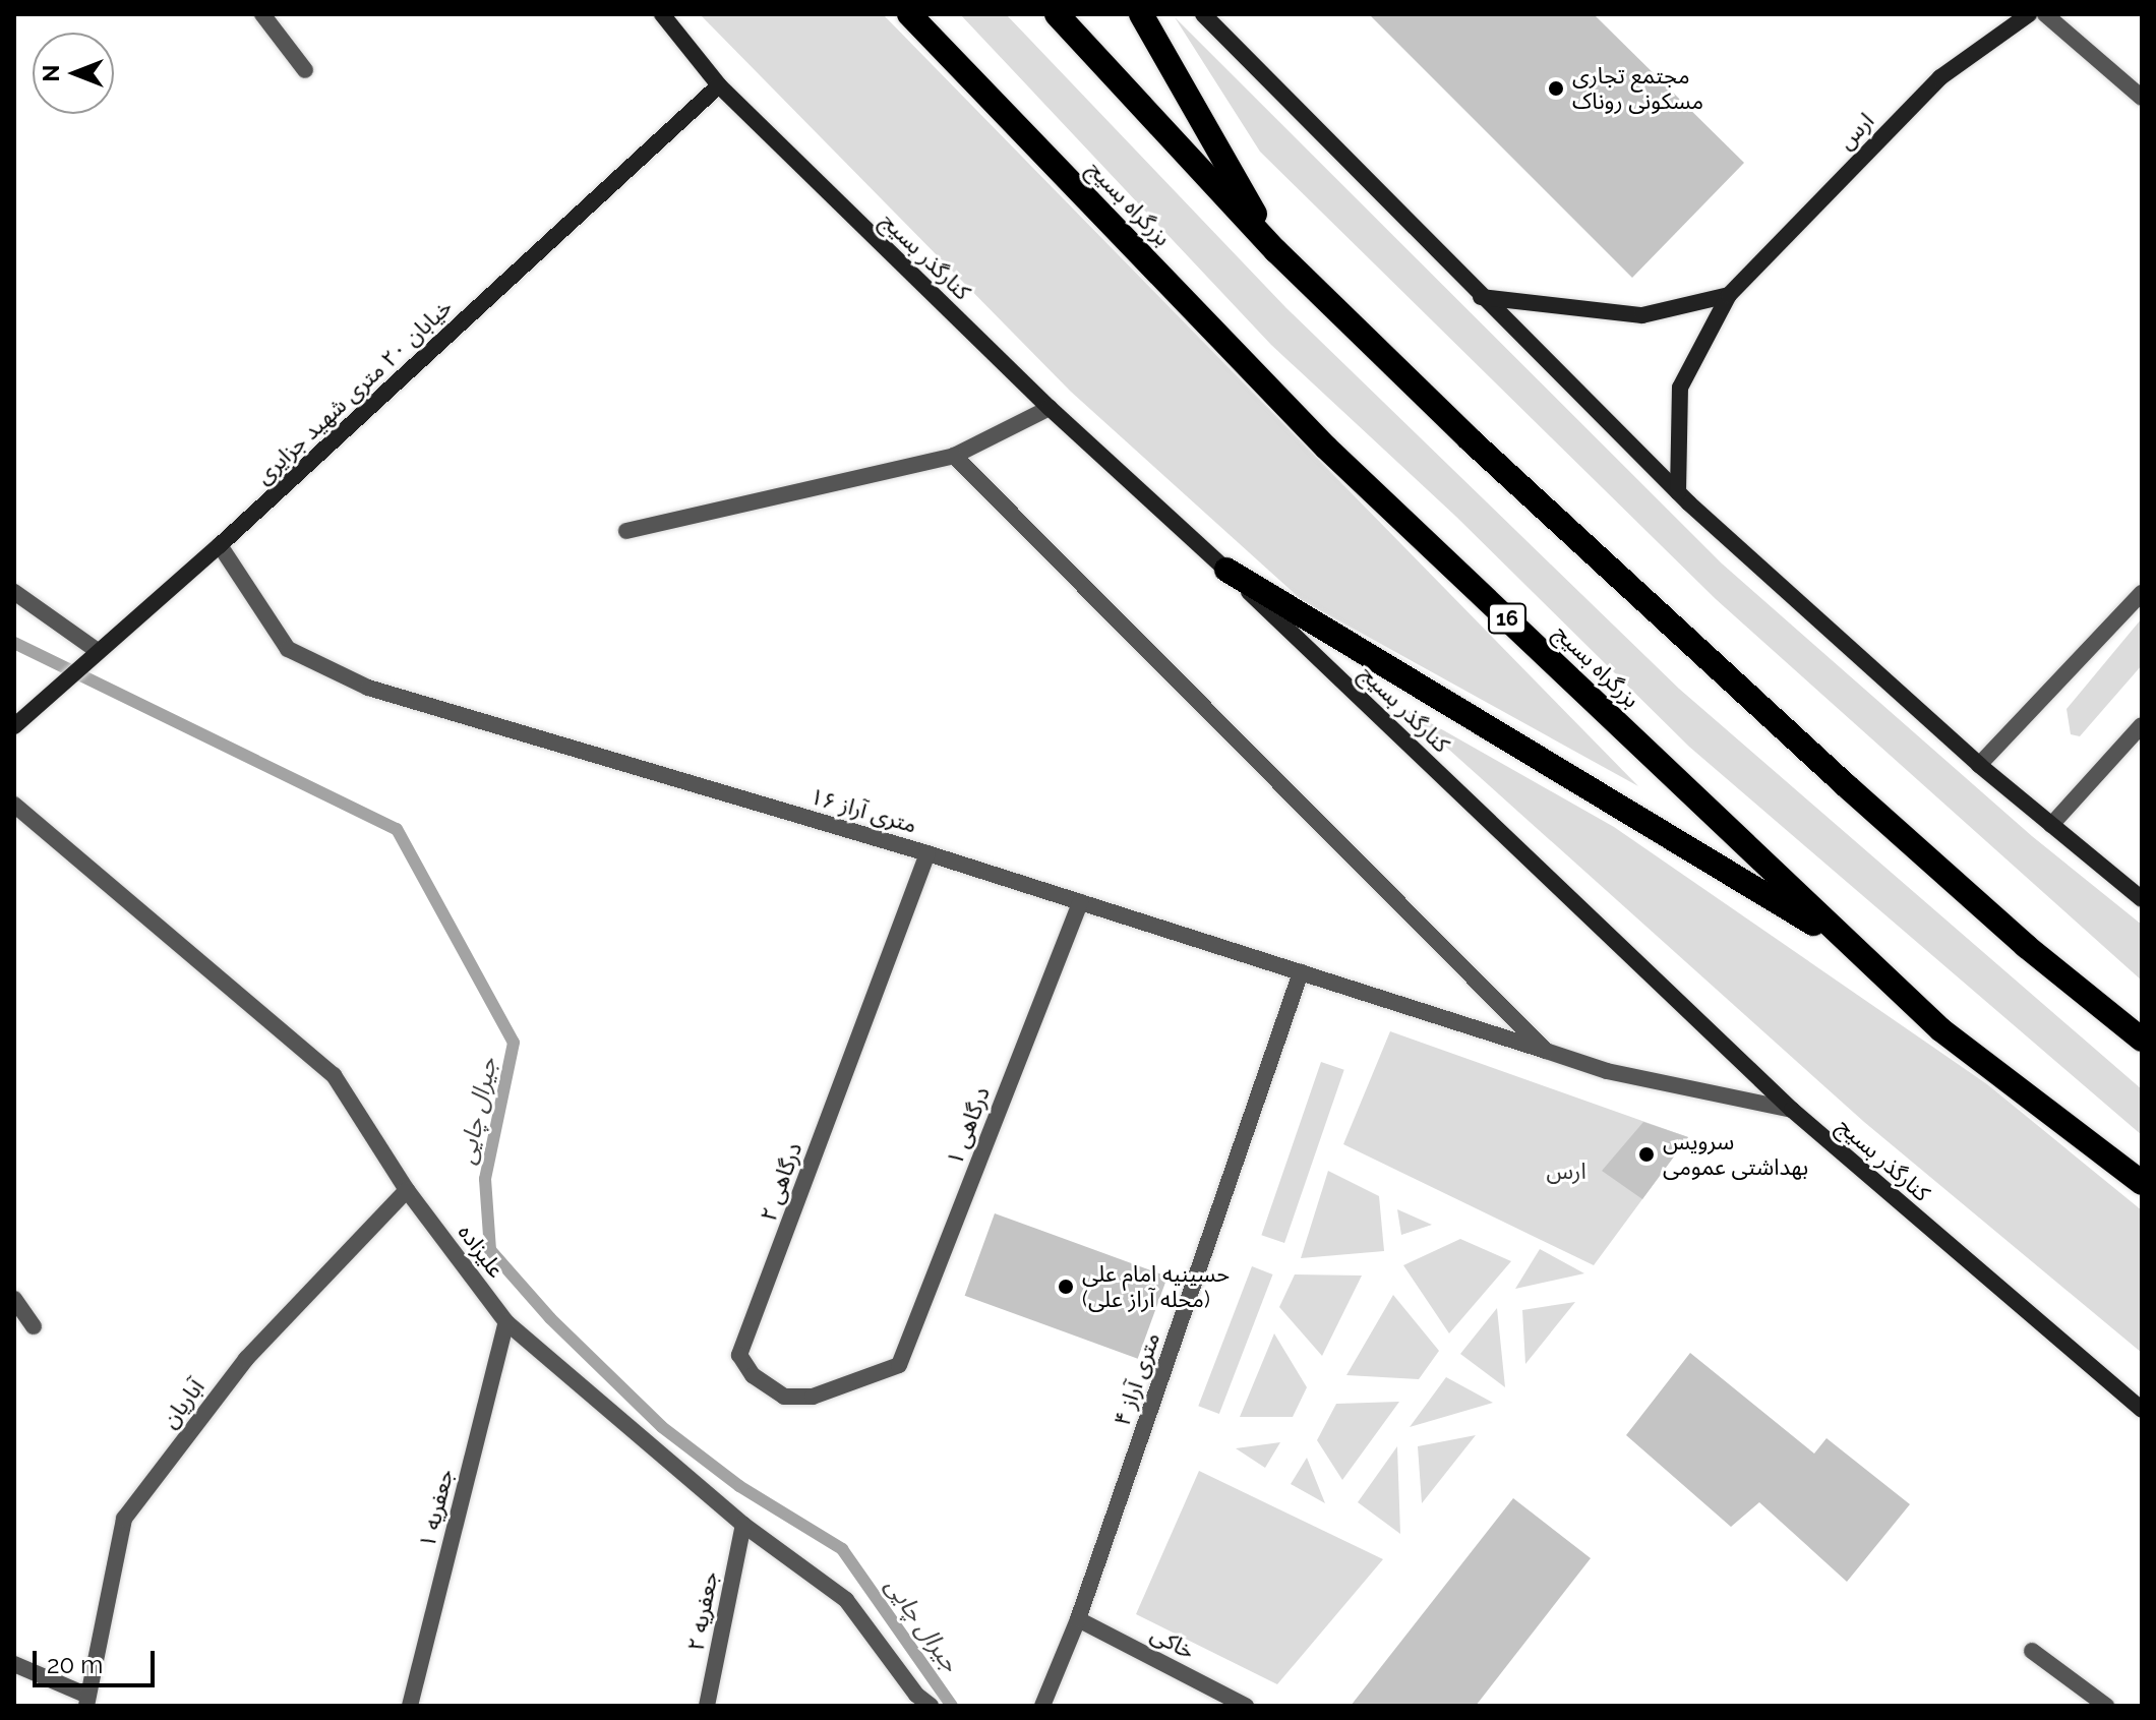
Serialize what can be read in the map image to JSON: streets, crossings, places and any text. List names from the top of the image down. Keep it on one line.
{"streets":{"highway":["بزرگراه بسیج","16"],"main road":["ارس","کنارگذر بسیج","خیابان ۲۰ متری شهید جزایری"],"street":["۱۶ متری آراز","درگاهی ۱","درگاهی ۲","علیزاده","۴ متری آراز","آباریان","جعفریه ۱","جعفریه ۲","خاکی"]},"crossings":[["کنارگذر بسیج","خیابان ۲۰ متری شهید جزایری"],["کنارگذر بسیج","۱۶ متری آراز"],["خیابان ۲۰ متری شهید جزایری","۱۶ متری آراز"],["۱۶ متری آراز","درگاهی ۱"],["۱۶ متری آراز","درگاهی ۲"],["۱۶ متری آراز","۴ متری آراز"],["درگاهی ۱","درگاهی ۲"],["علیزاده","آباریان"],["علیزاده","جعفریه ۱"],["علیزاده","جعفریه ۲"],["۴ متری آراز","خاکی"]],"water":["جیرال چایی"],"parks":["ارس"],"places":["مجتمع تجاری مسکونی روناک","سرویس بهداشتی عمومی","حسینیه امام علی (محله آراز علی)"],"scale_bar":"20 m","north":"left"}
